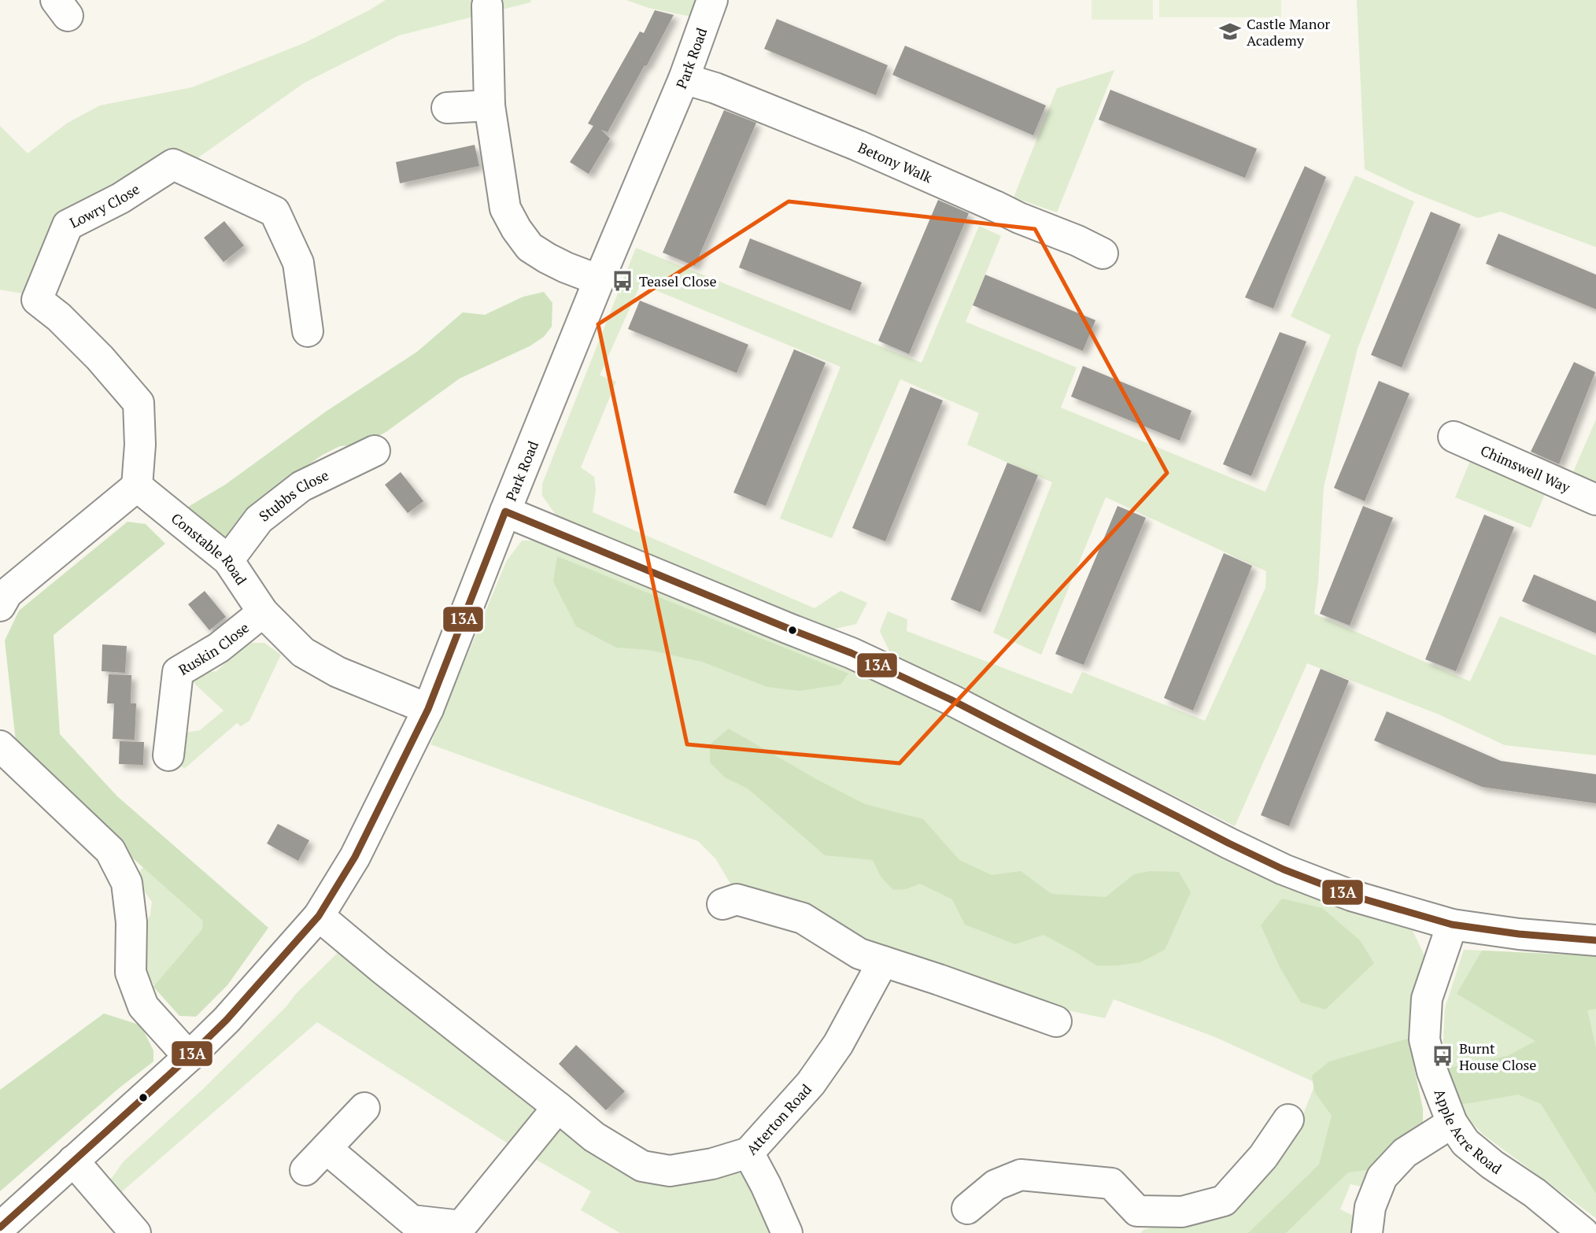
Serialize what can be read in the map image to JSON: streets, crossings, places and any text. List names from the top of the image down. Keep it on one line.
{"streets":{"street":["Park Road","Betony Walk","Lowry Close","Chimswell Way","Stubbs Close","Constable Road","Ruskin Close","Atterton Road","Apple Acre Road"]},"crossings":[["Park Road","Betony Walk"],["Park Road","Constable Road"],["Park Road","Atterton Road"],["Lowry Close","Constable Road"],["Stubbs Close","Constable Road"],["Constable Road","Ruskin Close"]],"places":{"school or university":["Castle Manor Academy"],"bus stop":["Teasel Close","Burnt House Close"]},"lines":["transit line 13A"]}
